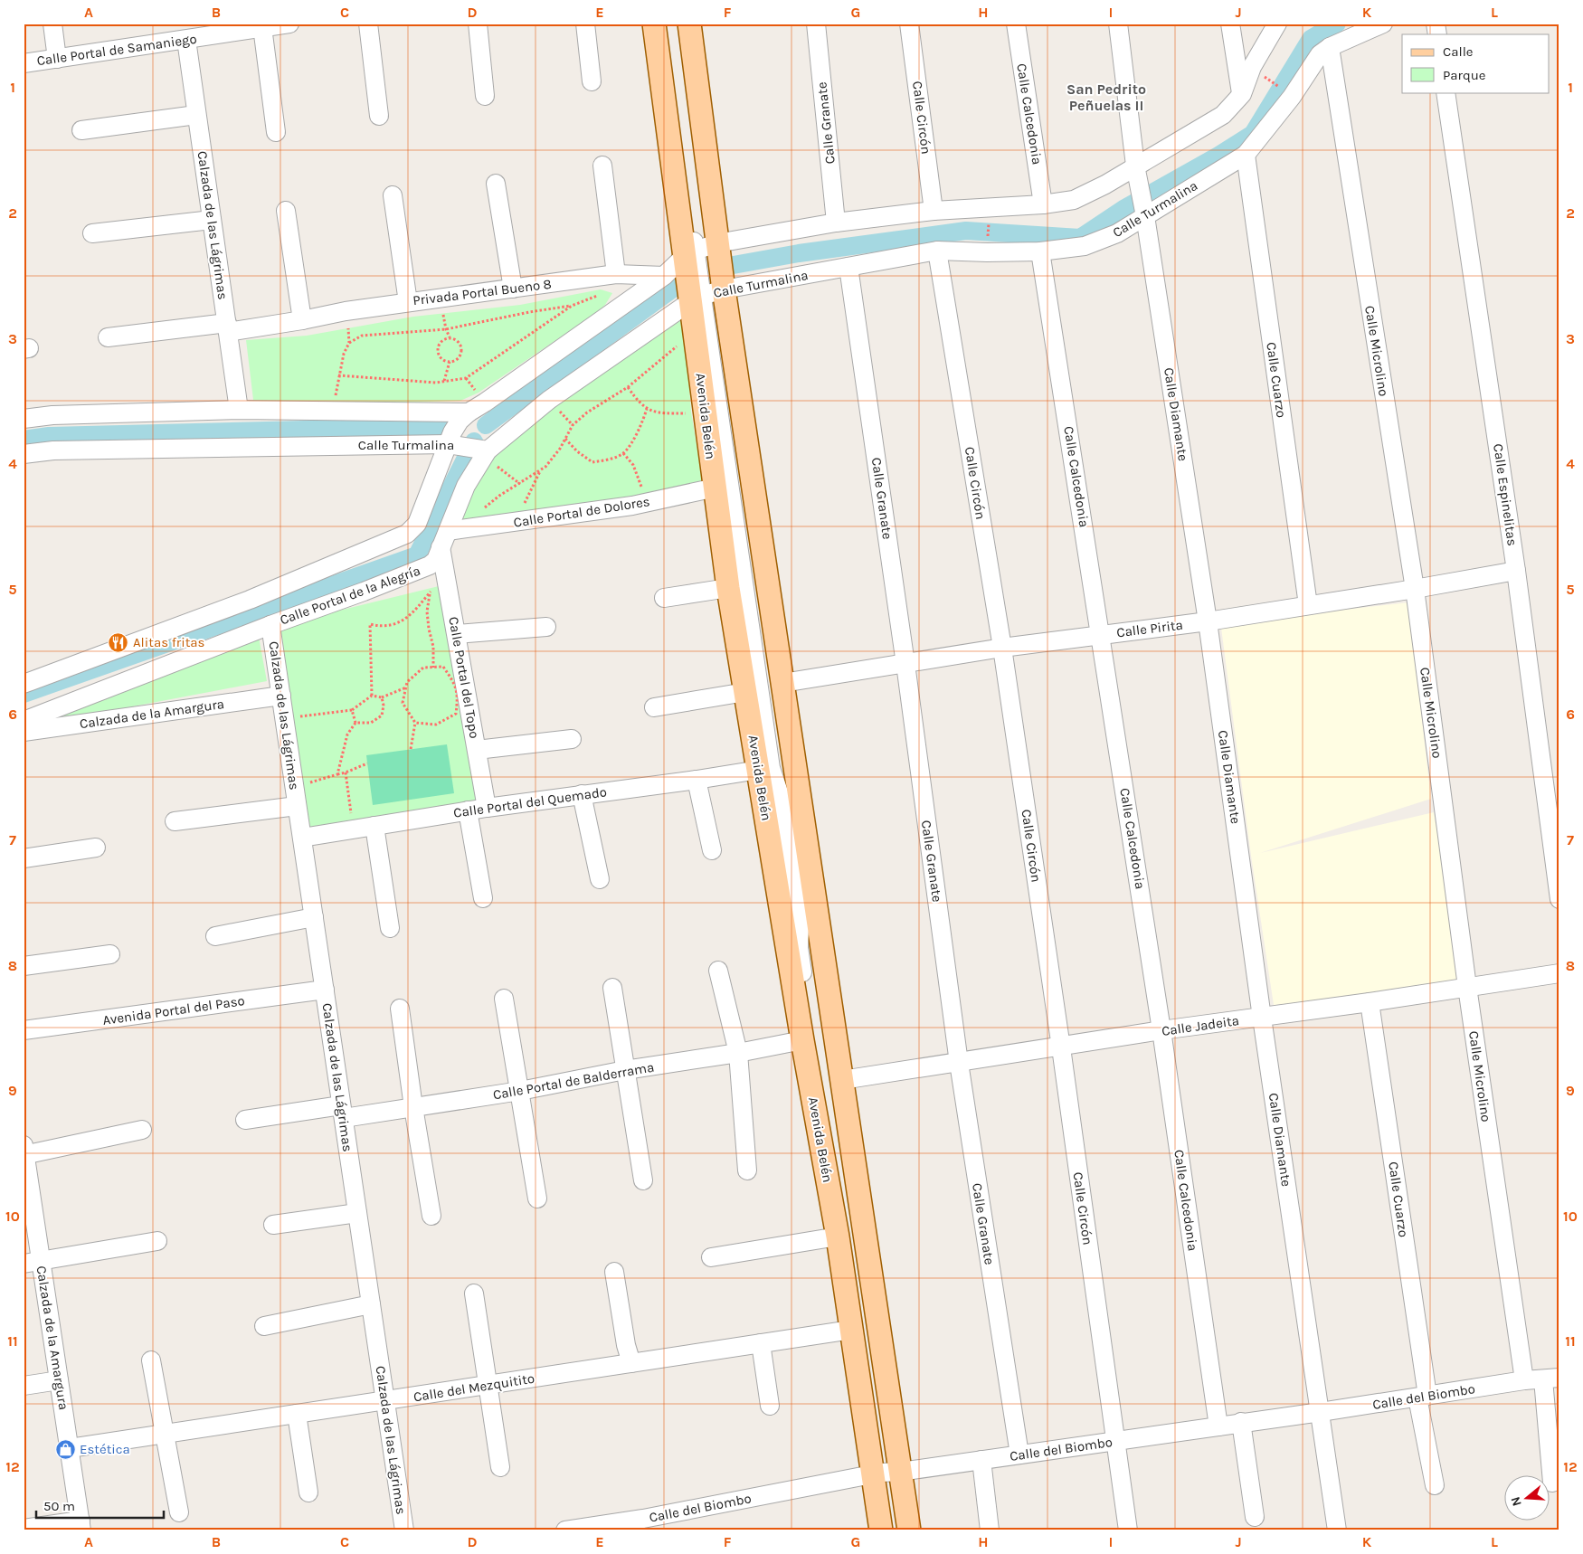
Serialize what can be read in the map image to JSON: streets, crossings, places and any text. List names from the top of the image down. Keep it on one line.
{"streets":{"main road":["Avenida Belén"],"street":["Calle Portal de Samaniego","Calle Calcedonia","Calle Circón","Calle Granate","Calle Turmalina","Calzada de las Lágrimas","Privada Portal Bueno 8","Calle Microlino","Calle Cuarzo","Calle Diamante","Calle Espinelitas","Calle Portal de Dolores","Calle Portal de la Alegría","Calle Pirita","Calle Portal del Topo","Calzada de la Amargura","Calle Portal del Quemado","Avenida Portal del Paso","Calle Jadeita","Calle Portal de Balderrama","Calle del Mezquitito","Calle del Biombo"]},"crossings":[["Calle Portal de Samaniego","Calzada de las Lágrimas"],["Calle Calcedonia","Calle Turmalina"],["Calle Calcedonia","Calle Pirita"],["Calle Calcedonia","Calle Jadeita"],["Calle Calcedonia","Calle del Biombo"],["Calle Circón","Calle Turmalina"],["Calle Circón","Calle Pirita"],["Calle Circón","Calle Jadeita"],["Calle Circón","Calle del Biombo"],["Calle Granate","Calle Turmalina"],["Calle Granate","Calle Pirita"],["Calle Granate","Calle Jadeita"],["Calle Granate","Calle del Biombo"],["Calle Turmalina","Calle Microlino"],["Calle Turmalina","Calle Cuarzo"],["Calle Turmalina","Calle Diamante"],["Calle Turmalina","Avenida Belén"],["Calle Turmalina","Calle Portal de la Alegría"],["Calzada de las Lágrimas","Privada Portal Bueno 8"],["Calzada de las Lágrimas","Calle Portal de la Alegría"],["Calzada de las Lágrimas","Calzada de la Amargura"],["Calzada de las Lágrimas","Calle Portal del Quemado"],["Calzada de las Lágrimas","Avenida Portal del Paso"],["Calzada de las Lágrimas","Calle Portal de Balderrama"],["Calzada de las Lágrimas","Calle del Mezquitito"],["Calle Microlino","Calle Pirita"],["Calle Microlino","Calle Jadeita"],["Calle Microlino","Calle del Biombo"],["Calle Cuarzo","Calle Pirita"],["Calle Cuarzo","Calle Jadeita"],["Calle Cuarzo","Calle del Biombo"],["Calle Diamante","Calle Pirita"],["Calle Diamante","Calle Jadeita"],["Calle Diamante","Calle del Biombo"],["Avenida Belén","Calle Portal de Dolores"],["Avenida Belén","Calle Pirita"],["Avenida Belén","Calle Portal del Quemado"],["Avenida Belén","Calle Jadeita"],["Avenida Belén","Calle Portal de Balderrama"],["Avenida Belén","Calle del Mezquitito"],["Avenida Belén","Calle del Biombo"],["Calle Espinelitas","Calle Pirita"],["Calle Portal de Dolores","Calle Portal de la Alegría"],["Calle Portal de Dolores","Calle Portal del Topo"],["Calle Portal de la Alegría","Calle Portal del Topo"],["Calle Portal del Topo","Calle Portal del Quemado"],["Calzada de la Amargura","Calle del Mezquitito"]],"districts":["San Pedrito Peñuelas II"],"places":{"restaurant":["Alitas fritas"],"shop":["Estética"]},"legend":["Calle","Parque"],"scale_bar":"50 m","north":"left","grid":{"columns":["A","B","C","D","E","F","G","H","I","J","K","L"],"rows":["1","2","3","4","5","6","7","8","9","10","11","12"]}}
